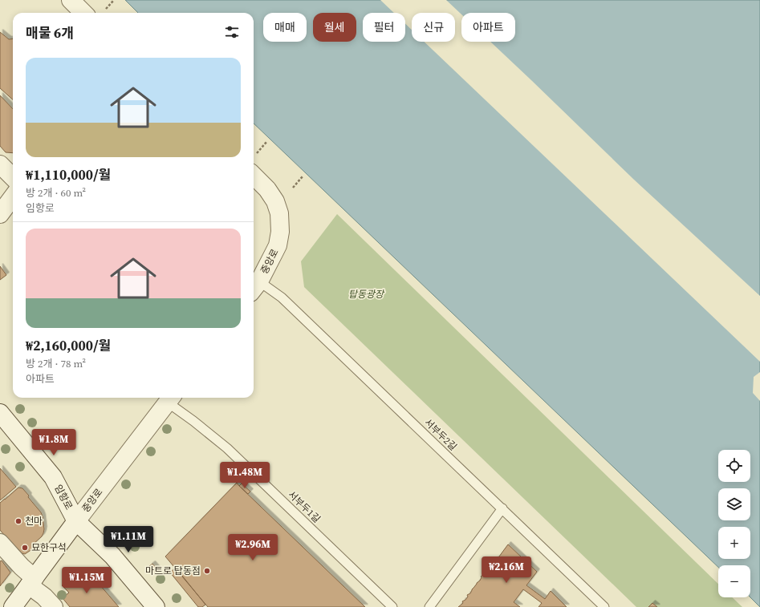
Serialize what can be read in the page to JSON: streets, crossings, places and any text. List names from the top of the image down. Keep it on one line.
{"streets":{"street":["중앙로","임항로"],"lane":["서부두2길","서부두1길"]},"crossings":[["중앙로","서부두2길"],["중앙로","임항로"],["중앙로","서부두1길"]],"parks":["탑동광장"],"places":["천마","묘한구석","마트로 탑동점"],"page":{"chip":["매매","월세","필터","신규","아파트"],"heading":"매물 6개","list":[{"name":"₩1,110,000/월","note":"방 2개 · 60 m² · 임항로"},{"name":"₩2,160,000/월","note":"방 2개 · 78 m² · 아파트"}],"price":["₩1.8M","₩1.48M","₩1.11M","₩2.96M","₩2.16M","₩1.15M"],"map_buttons":["+","−"]}}
